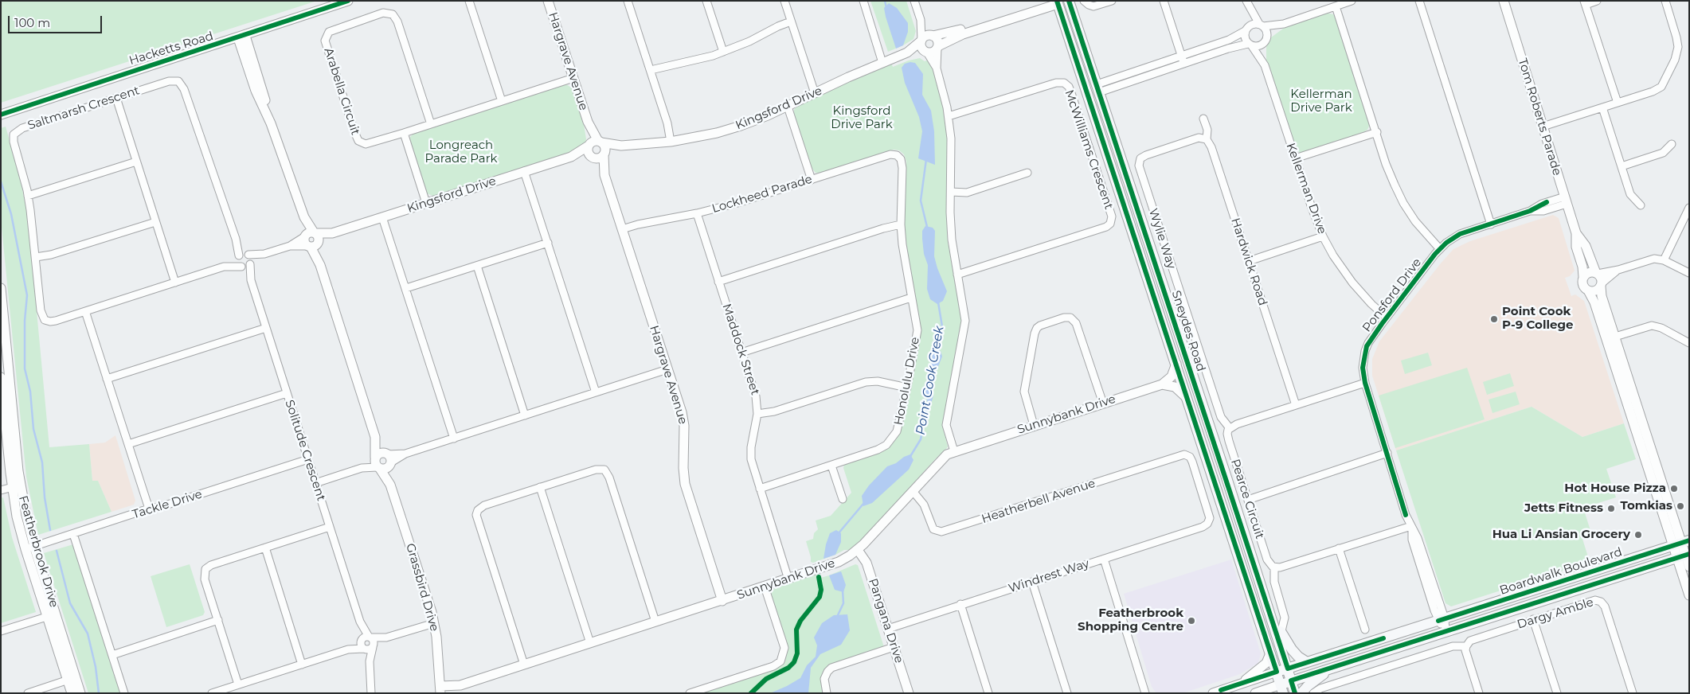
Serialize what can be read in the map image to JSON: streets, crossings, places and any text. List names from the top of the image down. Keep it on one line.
{"streets":{"main road":["Sneydes Road","Boardwalk Boulevard"],"street":["Hacketts Road","Hargrave Avenue","Arabella Circuit","Saltmarsh Crescent","Kingsford Drive","Tom Roberts Parade","McWilliams Crescent","Kellerman Drive","Lockheed Parade","Wylie Way","Hardwick Road","Ponsford Drive","Maddock Street","Honolulu Drive","Sunnybank Drive","Solitude Crescent","Pearce Circuit","Heatherbell Avenue","Tackle Drive","Featherbrook Drive","Windrest Way","Grassbird Drive","Dargy Amble","Pangana Drive"]},"crossings":[["Hacketts Road","Grassbird Drive"],["Hargrave Avenue","Kingsford Drive"],["Hargrave Avenue","Lockheed Parade"],["Hargrave Avenue","Sunnybank Drive"],["Kingsford Drive","Grassbird Drive"],["Tom Roberts Parade","Ponsford Drive"],["Kellerman Drive","Ponsford Drive"],["Lockheed Parade","Maddock Street"],["Lockheed Parade","Honolulu Drive"],["Wylie Way","Hardwick Road"],["Wylie Way","Pearce Circuit"],["Ponsford Drive","Boardwalk Boulevard"],["Sneydes Road","Boardwalk Boulevard"],["Maddock Street","Honolulu Drive"],["Maddock Street","Sunnybank Drive"],["Sunnybank Drive","Heatherbell Avenue"],["Sunnybank Drive","Grassbird Drive"],["Sunnybank Drive","Pangana Drive"],["Solitude Crescent","Tackle Drive"],["Heatherbell Avenue","Windrest Way"],["Tackle Drive","Featherbrook Drive"],["Windrest Way","Pangana Drive"]],"water":["Point Cook Creek"],"parks":["Kellerman Drive Park","Kingsford Drive Park","Longreach Parade Park"],"places":["Point Cook P-9 College","Hot House Pizza","Tomkias","Jetts Fitness","Hua Li Ansian Grocery","Featherbrook Shopping Centre"],"scale_bar":"100 m"}
